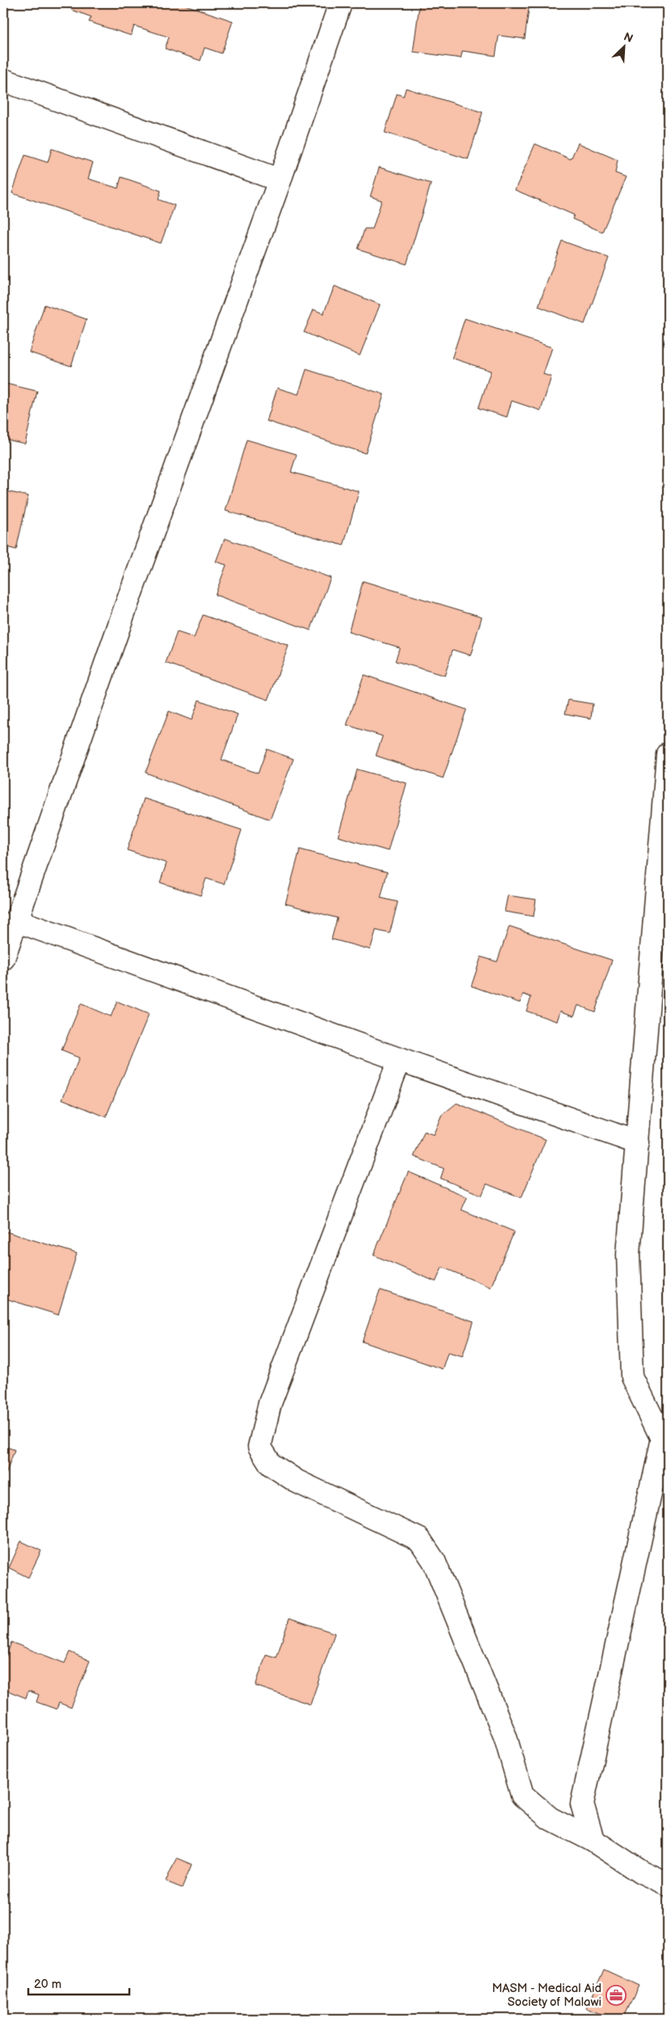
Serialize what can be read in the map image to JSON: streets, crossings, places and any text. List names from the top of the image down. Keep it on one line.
{"places":{"office":["MASM - Medical Aid Society of Malawi"]},"scale_bar":"20 m","north":"top right"}
